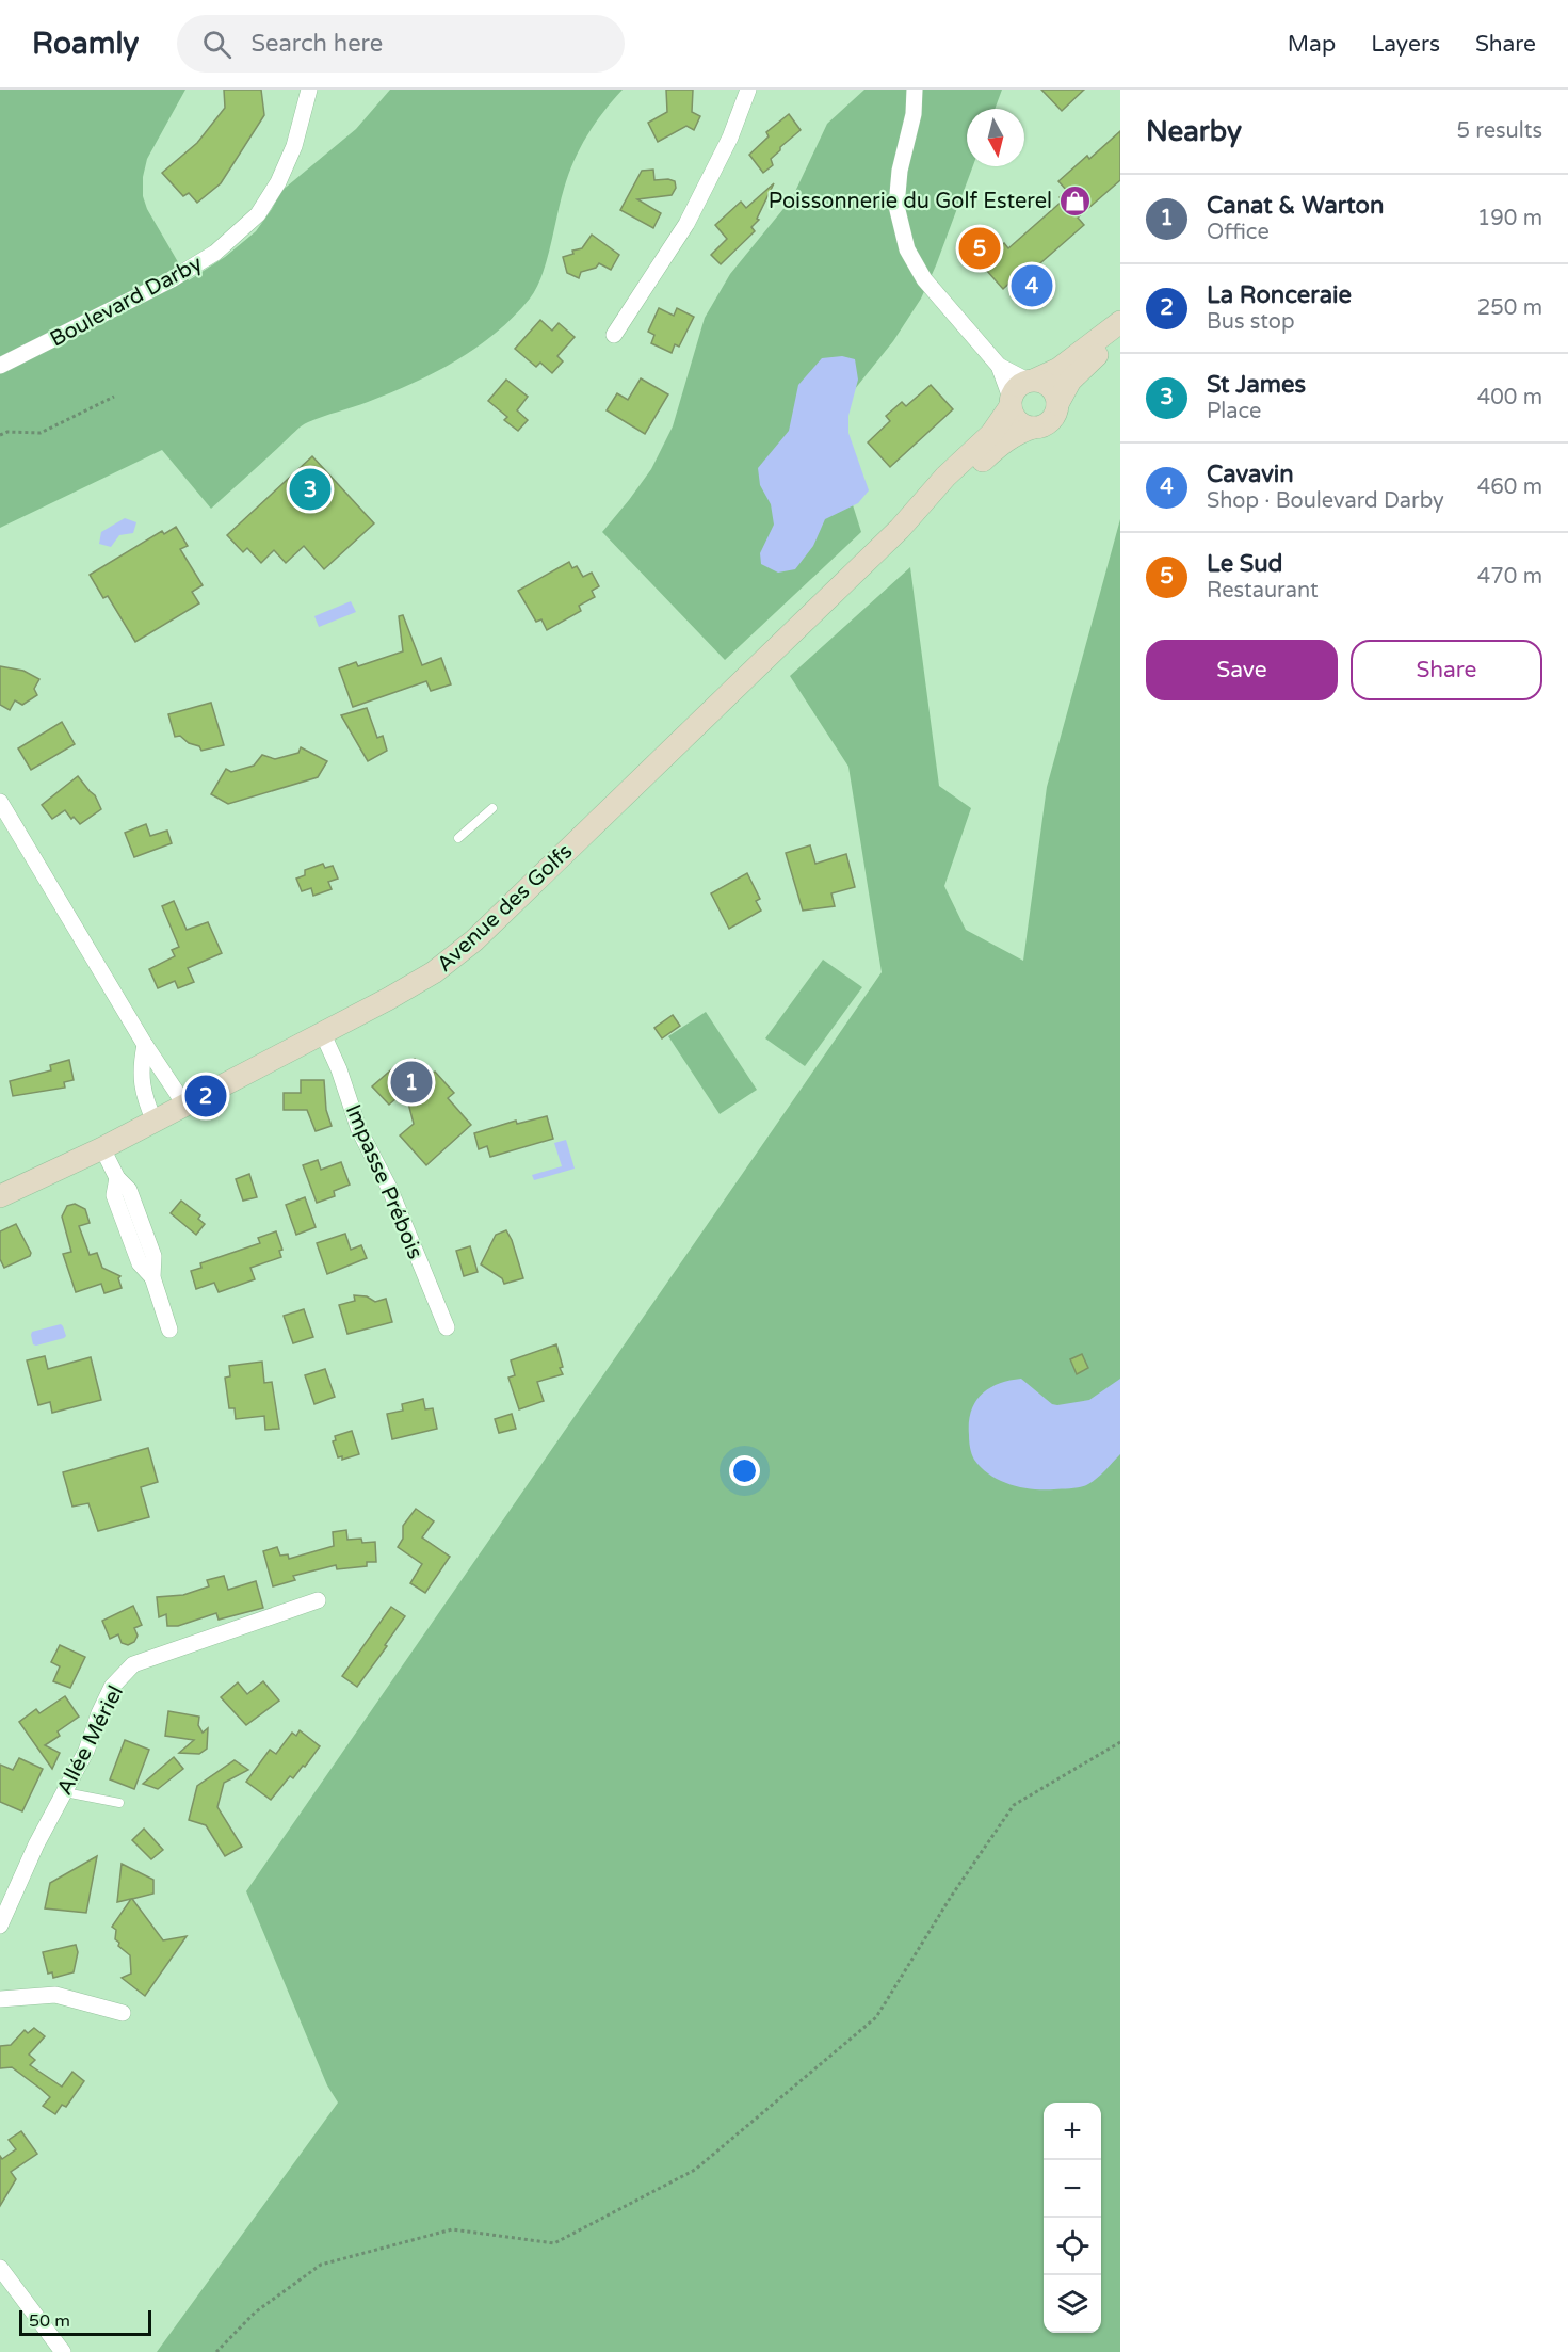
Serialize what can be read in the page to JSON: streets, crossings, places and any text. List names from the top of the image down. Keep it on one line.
{"streets":{"main road":["Avenue des Golfs"],"street":["Boulevard Darby","Impasse Prébois","Allée Mériel"]},"crossings":[["Avenue des Golfs","Impasse Prébois"]],"places":{"shop":["Poissonnerie du Golf Esterel"]},"scale_bar":"50 m","north":"bottom","page":{"header":"Roamly","search":"Search here","nav":["Map","Layers","Share"],"heading":["Nearby","5 results"],"list":[{"mark":"1","name":"Canat & Warton","note":"Office","value":"190 m"},{"mark":"2","name":"La Ronceraie","note":"Bus stop","value":"250 m"},{"mark":"3","name":"St James","note":"Place","value":"400 m"},{"mark":"4","name":"Cavavin","note":"Shop · Boulevard Darby","value":"460 m"},{"mark":"5","name":"Le Sud","note":"Restaurant","value":"470 m"}],"pins":["5","4","3","1","2"],"buttons":["Save","Share"],"map_buttons":["+","−"],"scale":"50 m"}}
